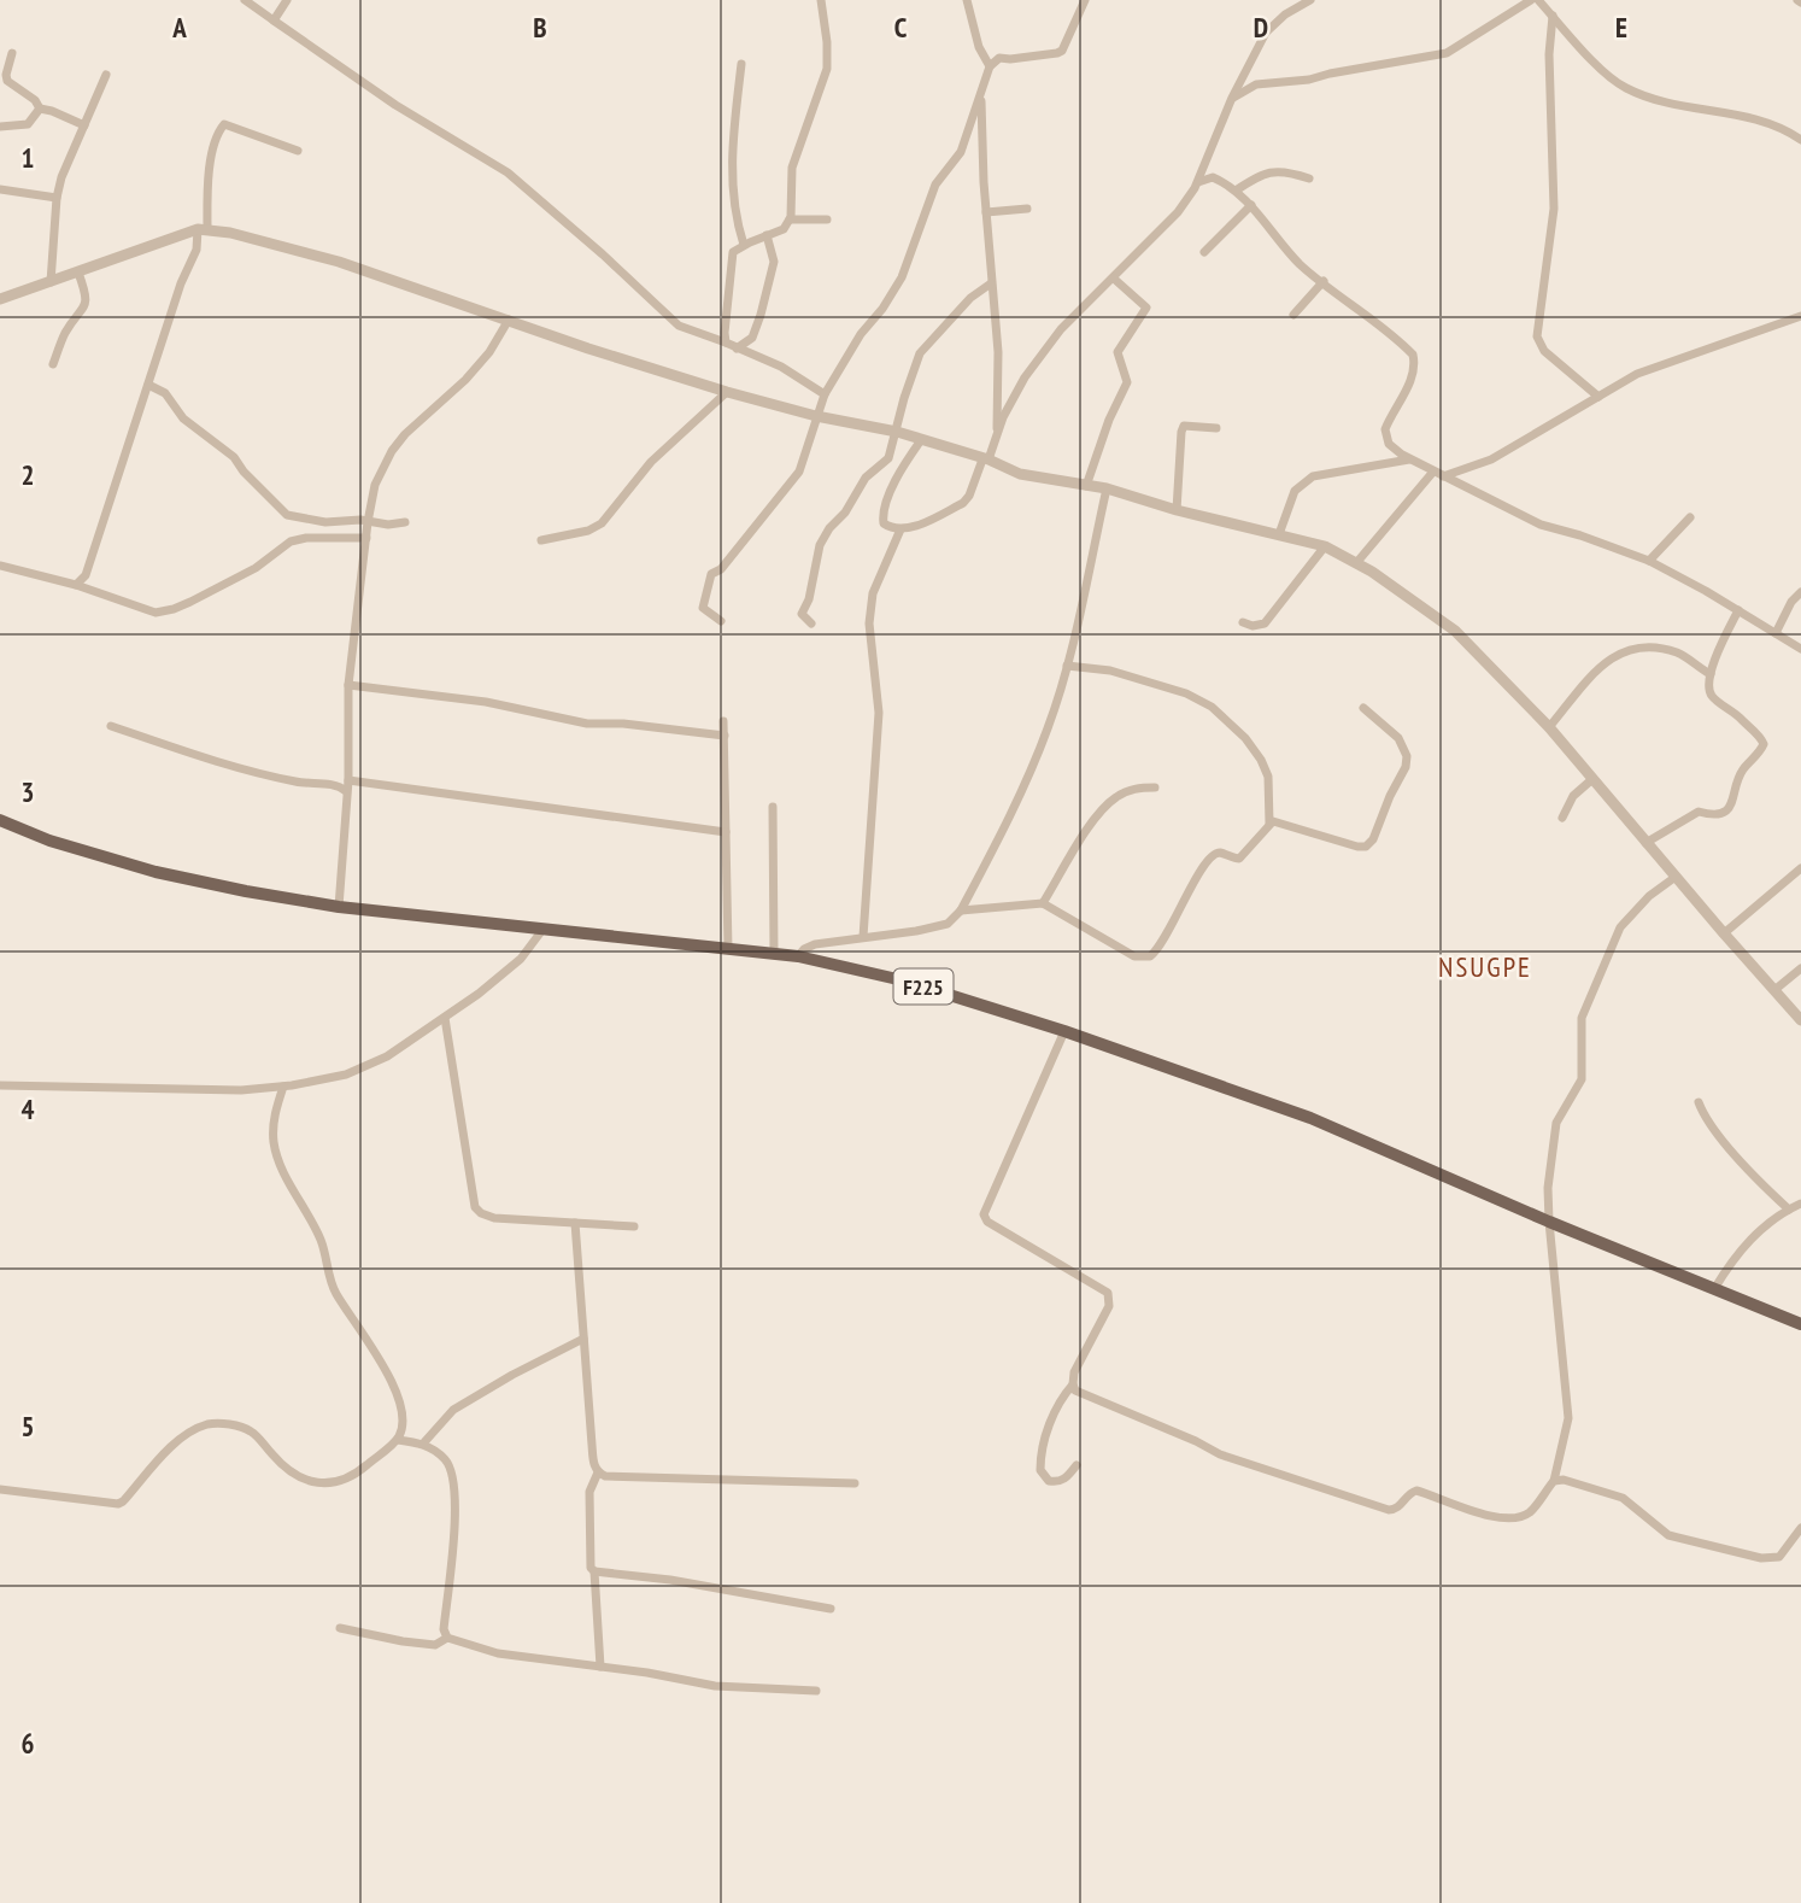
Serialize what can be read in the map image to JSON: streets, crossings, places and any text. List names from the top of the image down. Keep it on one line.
{"streets":{"main road":["F225"]},"districts":["NSUGPE"],"grid":{"columns":["A","B","C","D","E"],"rows":["1","2","3","4","5","6"]}}
